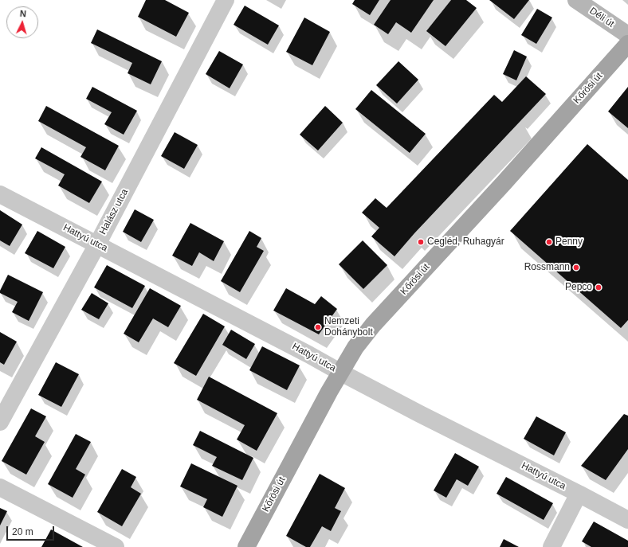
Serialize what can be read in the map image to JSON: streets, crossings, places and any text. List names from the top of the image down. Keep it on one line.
{"streets":{"main road":["Kőrösi út"],"street":["Déli út","Halász utca","Hattyú utca"]},"crossings":[["Kőrösi út","Hattyú utca"],["Halász utca","Hattyú utca"]],"places":["Cegléd, Ruhagyár","Penny","Rossmann","Pepco","Nemzeti Dohánybolt"],"scale_bar":"20 m","north":"top"}
